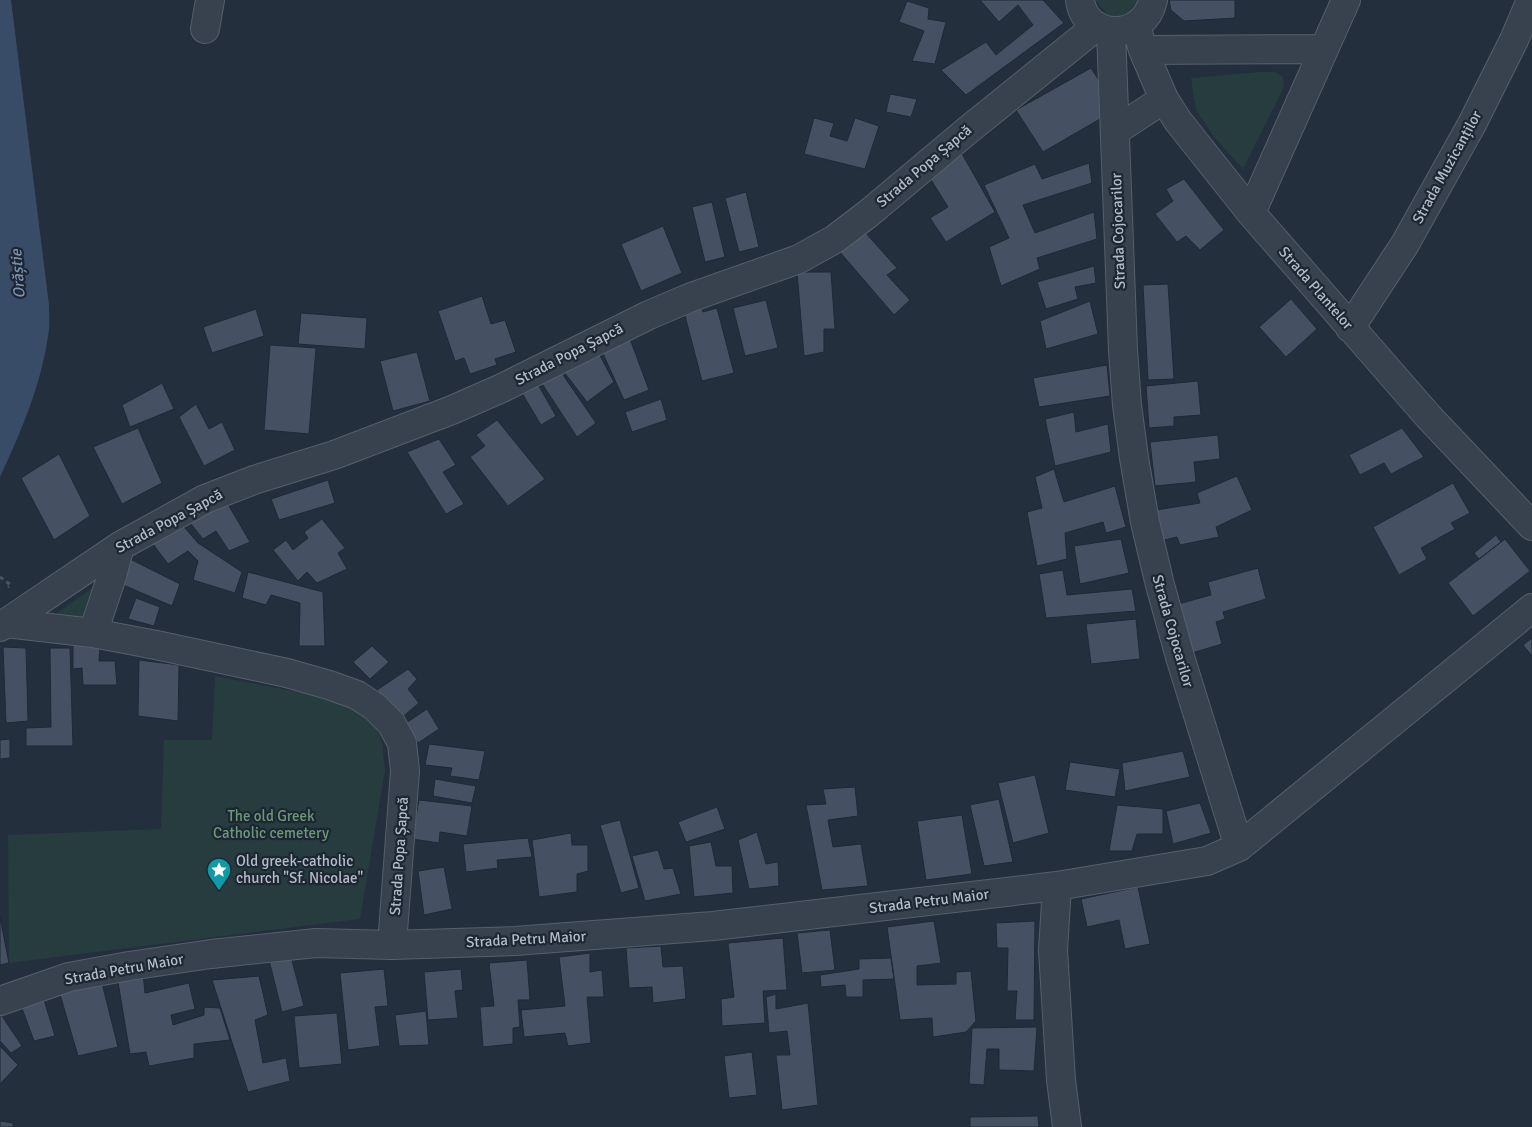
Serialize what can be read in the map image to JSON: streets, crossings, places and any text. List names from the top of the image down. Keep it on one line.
{"streets":{"street":["Strada Popa Șapcă","Strada Muzicanților","Strada Cojocarilor","Strada Plantelor","Strada Petru Maior"]},"crossings":[["Strada Popa Șapcă","Strada Cojocarilor"],["Strada Popa Șapcă","Strada Plantelor"],["Strada Popa Șapcă","Strada Petru Maior"],["Strada Muzicanților","Strada Plantelor"],["Strada Cojocarilor","Strada Plantelor"],["Strada Cojocarilor","Strada Petru Maior"]],"water":["Orăștie"],"parks":["The old Greek Catholic cemetery"],"places":{"place":["Old greek-catholic church \"Sf. Nicolae\""]}}
